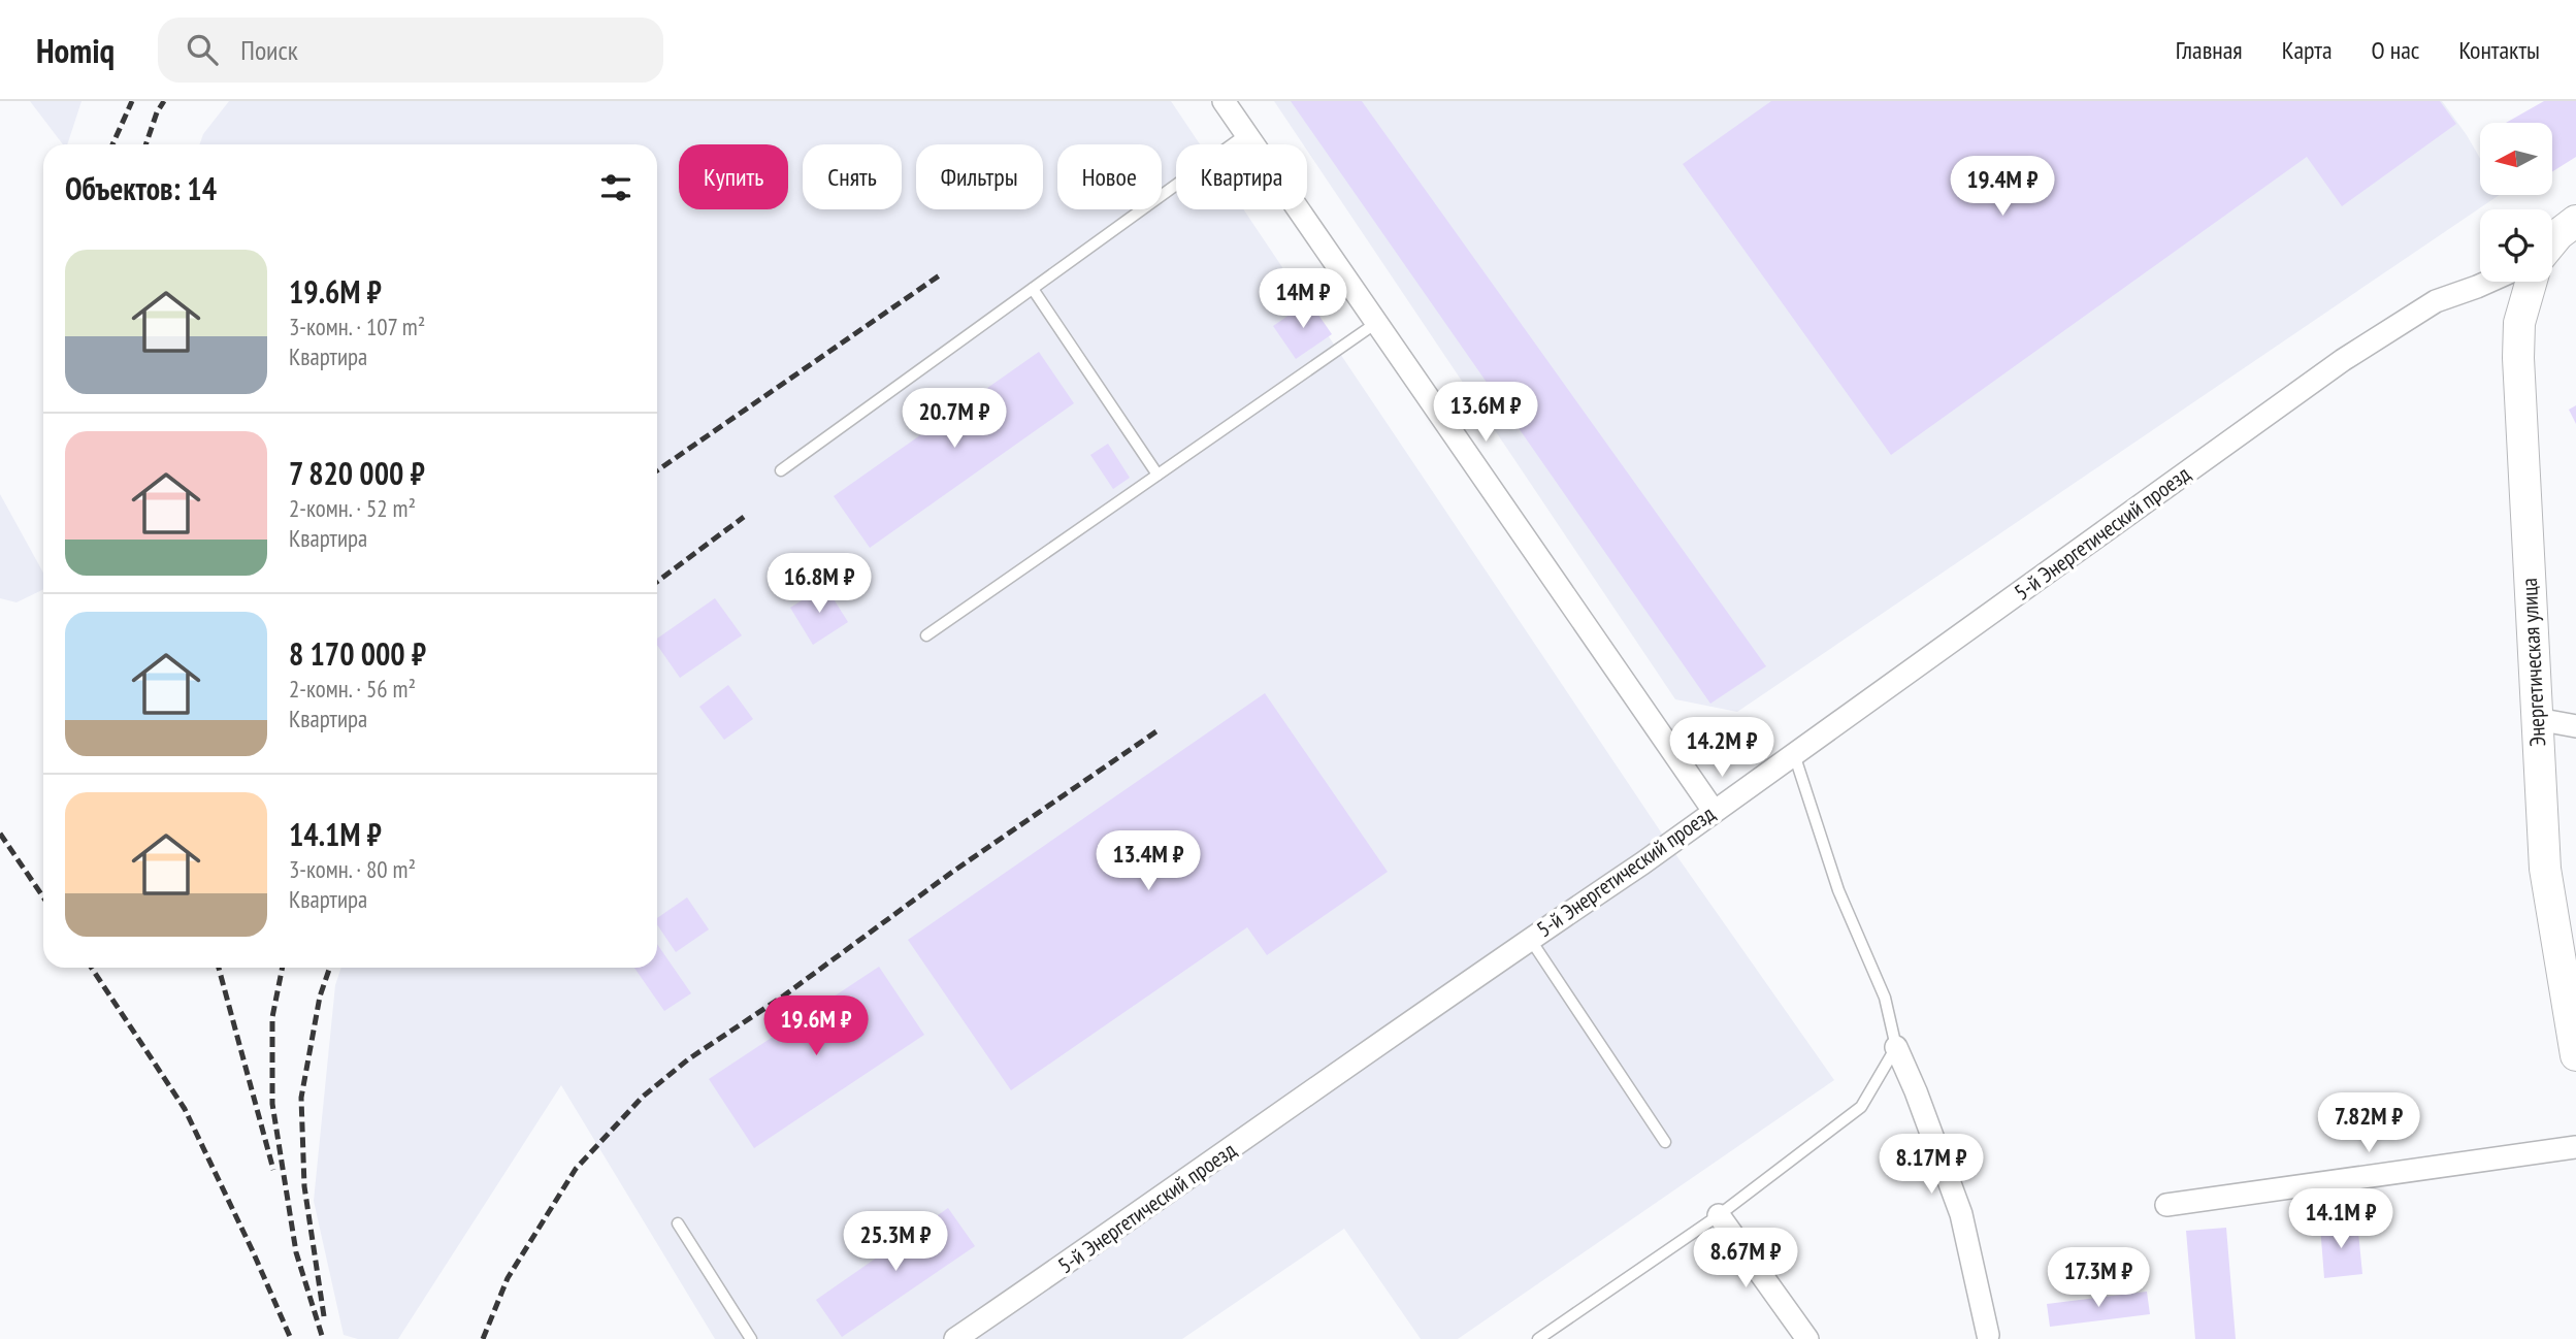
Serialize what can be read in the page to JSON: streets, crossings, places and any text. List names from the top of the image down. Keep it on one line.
{"streets":{"main road":["Энергетическая улица"],"street":["5-й Энергетический проезд"]},"north":"left","page":{"header":"Homiq","search":"Поиск","nav":["Главная","Карта","О нас","Контакты"],"chip":["Купить","Снять","Фильтры","Новое","Квартира"],"heading":"Объектов: 14","price":["19.4M ₽","14M ₽","13.6M ₽","20.7M ₽","16.8M ₽","14.2M ₽","13.4M ₽","19.6M ₽","7.82M ₽","8.17M ₽","14.1M ₽","25.3M ₽","8.67M ₽","17.3M ₽"],"list":[{"name":"19.6M ₽","note":"3-комн. · 107 m² · Квартира"},{"name":"7 820 000 ₽","note":"2-комн. · 52 m² · Квартира"},{"name":"8 170 000 ₽","note":"2-комн. · 56 m² · Квартира"},{"name":"14.1M ₽","note":"3-комн. · 80 m² · Квартира"}]}}
